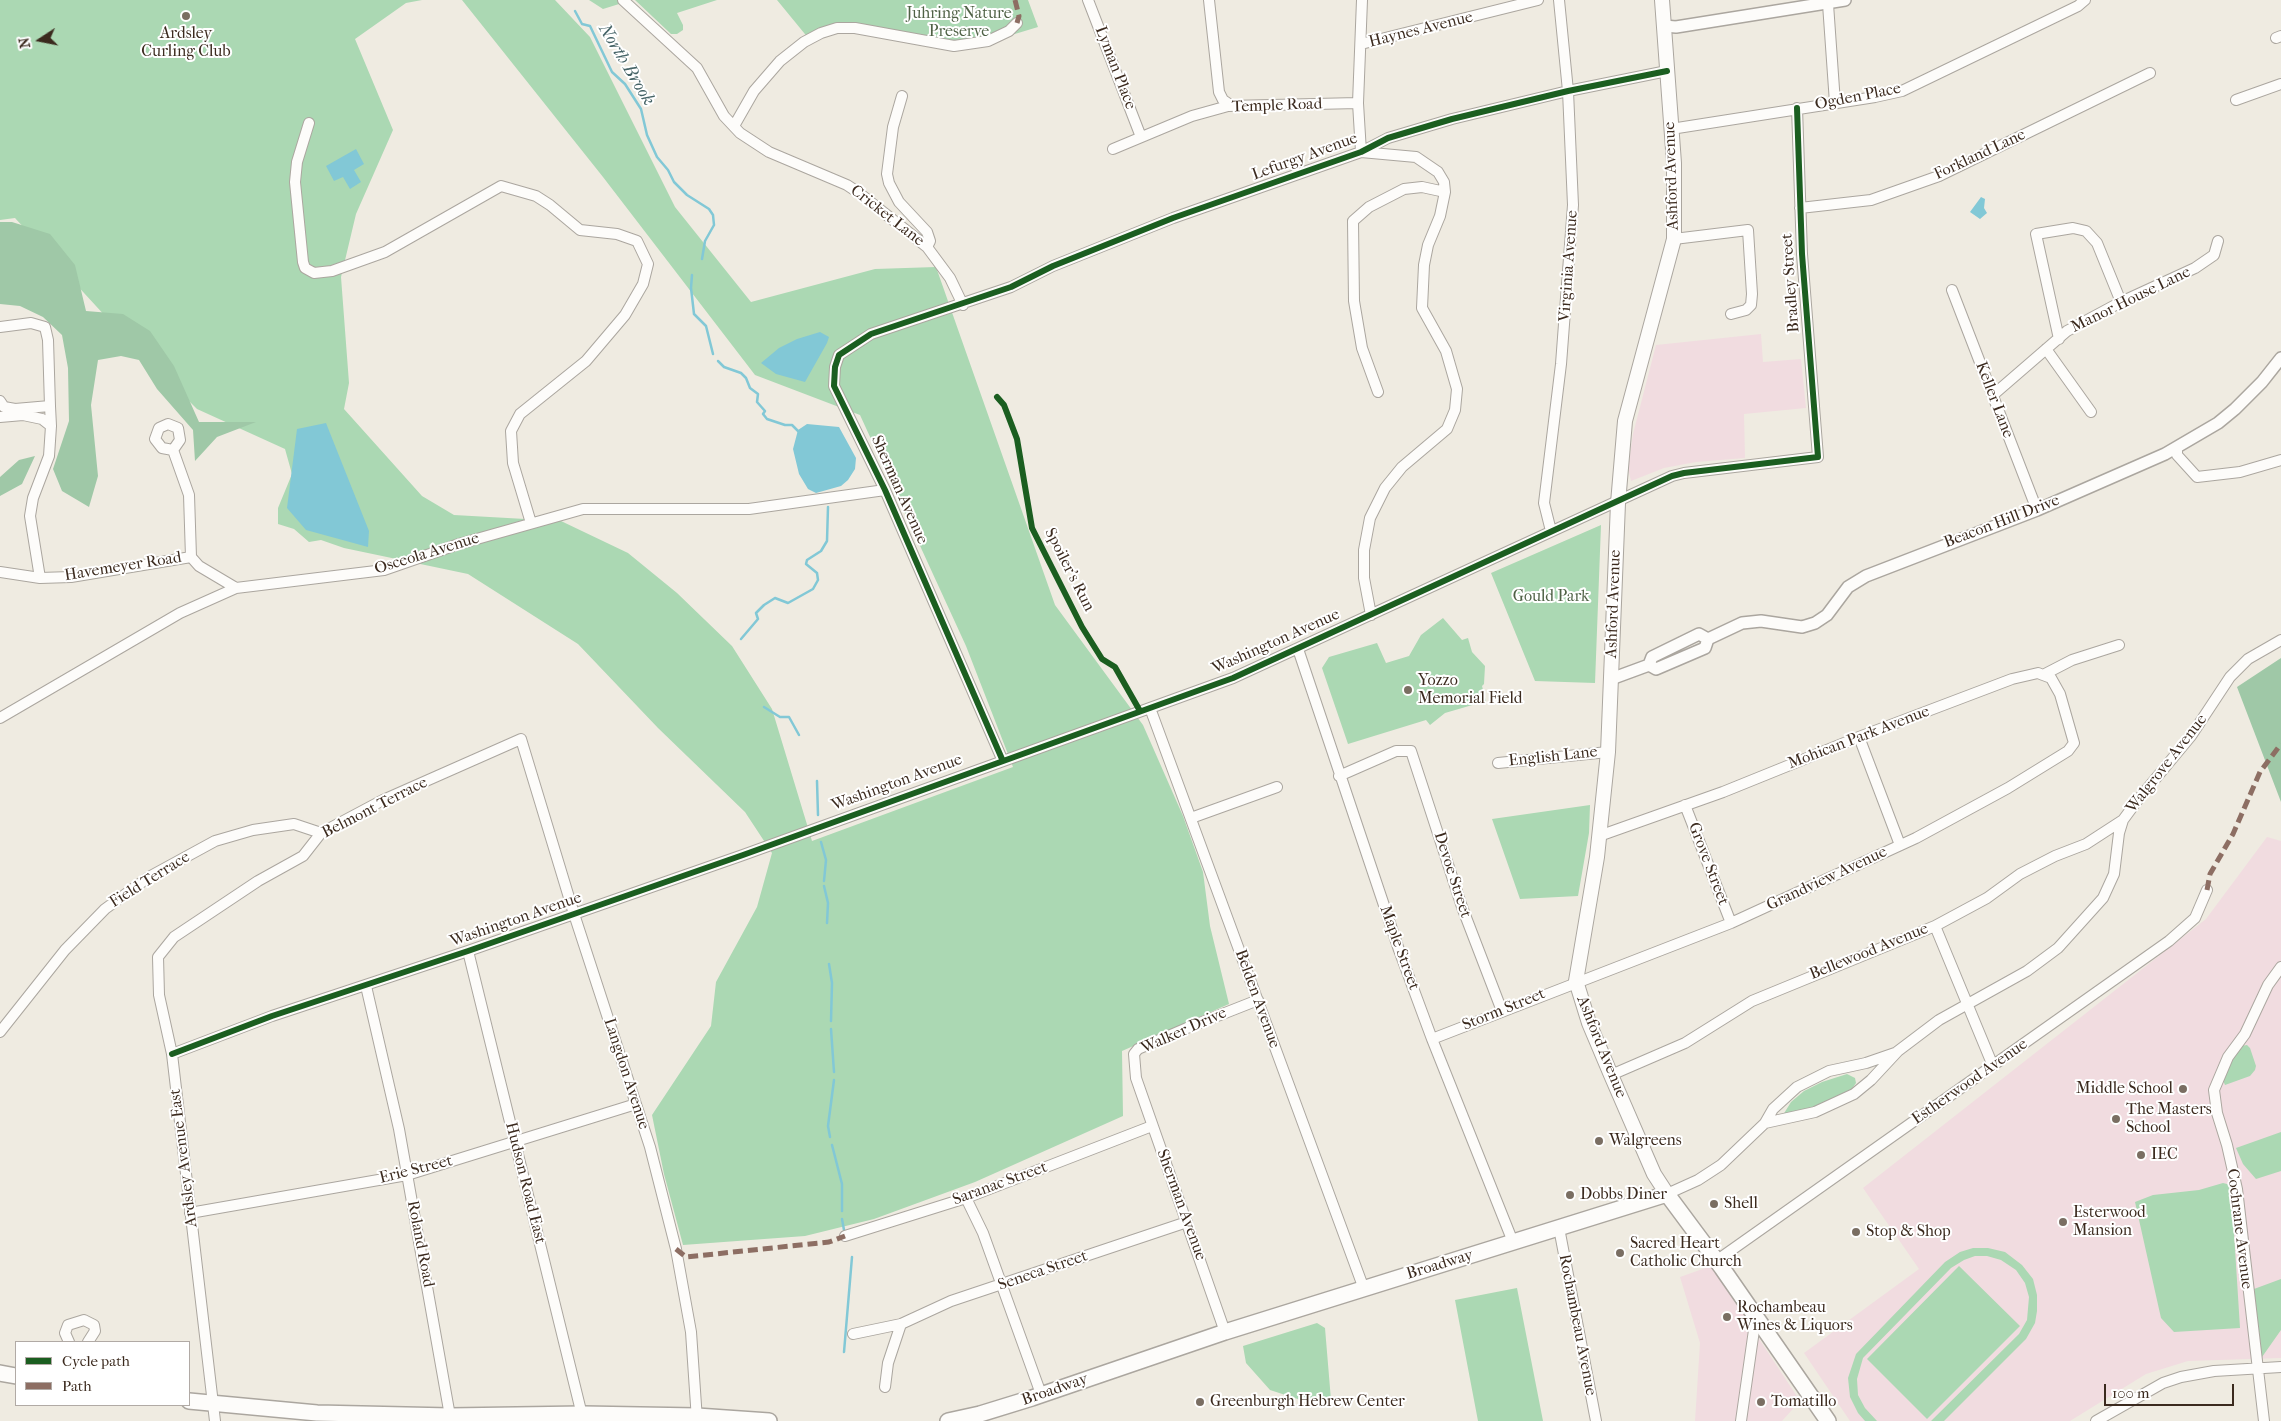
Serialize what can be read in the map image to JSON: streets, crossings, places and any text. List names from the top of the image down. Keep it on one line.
{"streets":{"main road":["Ashford Avenue","Broadway"],"street":["Haynes Avenue","Lyman Place","Ogden Place","Temple Road","Forkland Lane","Lefurgy Avenue","Cricket Lane","Virginia Avenue","Bradley Street","Manor House Lane","Keller Lane","Sherman Avenue","Beacon Hill Drive","Osceola Avenue","Havemeyer Road","Washington Avenue","Mohican Park Avenue","English Lane","Walgrove Avenue","Belmont Terrace","Grove Street","Devoe Street","Grandview Avenue","Field Terrace","Maple Street","Bellewood Avenue","Belden Avenue","Storm Street","Walker Drive","Langdon Avenue","Estherwood Avenue","Ardsley Avenue East","Erie Street","Hudson Road East","Saranac Street","Cochrane Avenue","Roland Road","Seneca Street","Rochambeau Avenue"],"cycle path":["Spoiler's Run"]},"crossings":[["Lyman Place","Temple Road"],["Ogden Place","Ashford Avenue"],["Ogden Place","Bradley Street"],["Forkland Lane","Bradley Street"],["Lefurgy Avenue","Ashford Avenue"],["Lefurgy Avenue","Cricket Lane"],["Lefurgy Avenue","Virginia Avenue"],["Lefurgy Avenue","Sherman Avenue"],["Ashford Avenue","Beacon Hill Drive"],["Ashford Avenue","Washington Avenue"],["Ashford Avenue","Mohican Park Avenue"],["Ashford Avenue","English Lane"],["Ashford Avenue","Walgrove Avenue"],["Ashford Avenue","Grandview Avenue"],["Ashford Avenue","Bellewood Avenue"],["Ashford Avenue","Storm Street"],["Ashford Avenue","Broadway"],["Cricket Lane","Sherman Avenue"],["Virginia Avenue","Washington Avenue"],["Bradley Street","Washington Avenue"],["Manor House Lane","Keller Lane"],["Keller Lane","Beacon Hill Drive"],["Sherman Avenue","Osceola Avenue"],["Sherman Avenue","Washington Avenue"],["Sherman Avenue","Walker Drive"],["Sherman Avenue","Saranac Street"],["Sherman Avenue","Broadway"],["Sherman Avenue","Seneca Street"],["Osceola Avenue","Havemeyer Road"],["Washington Avenue","Maple Street"],["Washington Avenue","Belden Avenue"],["Washington Avenue","Langdon Avenue"],["Washington Avenue","Ardsley Avenue East"],["Washington Avenue","Hudson Road East"],["Washington Avenue","Roland Road"],["Mohican Park Avenue","Grove Street"],["Mohican Park Avenue","Grandview Avenue"],["Walgrove Avenue","Bellewood Avenue"],["Walgrove Avenue","Broadway"],["Belmont Terrace","Field Terrace"],["Belmont Terrace","Langdon Avenue"],["Belmont Terrace","Ardsley Avenue East"],["Grove Street","Grandview Avenue"],["Devoe Street","Maple Street"],["Devoe Street","Storm Street"],["Grandview Avenue","Storm Street"],["Maple Street","Storm Street"],["Maple Street","Broadway"],["Belden Avenue","Walker Drive"],["Belden Avenue","Broadway"],["Langdon Avenue","Erie Street"],["Ardsley Avenue East","Erie Street"],["Erie Street","Hudson Road East"],["Erie Street","Roland Road"],["Broadway","Rochambeau Avenue"]],"water":["North Brook"],"parks":["Juhring Nature Preserve","Gould Park"],"places":["Ardsley Curling Club","Yozzo Memorial Field","Middle School","The Masters School","Walgreens","IEC","Dobbs Diner","Shell","Esterwood Mansion","Stop & Shop","Sacred Heart Catholic Church","Rochambeau Wines & Liquors","Greenburgh Hebrew Center","Tomatillo"],"legend":["Cycle path","Path"],"scale_bar":"100 m","north":"left"}
